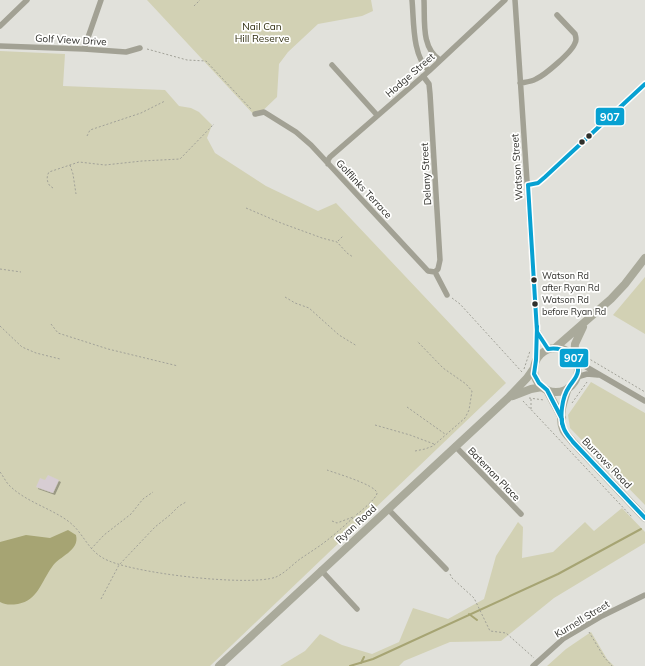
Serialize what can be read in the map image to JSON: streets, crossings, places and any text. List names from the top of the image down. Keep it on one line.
{"streets":{"street":["Golf View Drive","Hodge Street","Watson Street","Delany Street","Golflinks Terrace","Burrows Road","Bateman Place","Ryan Road","Kurnell Street"]},"crossings":[["Hodge Street","Delany Street"],["Hodge Street","Golflinks Terrace"],["Watson Street","Burrows Road"],["Watson Street","Ryan Road"],["Delany Street","Golflinks Terrace"],["Burrows Road","Ryan Road"],["Bateman Place","Ryan Road"]],"parks":["Nail Can Hill Reserve"],"places":["Watson Rd after Ryan Rd","Watson Rd before Ryan Rd"],"lines":["transit line 907"]}
